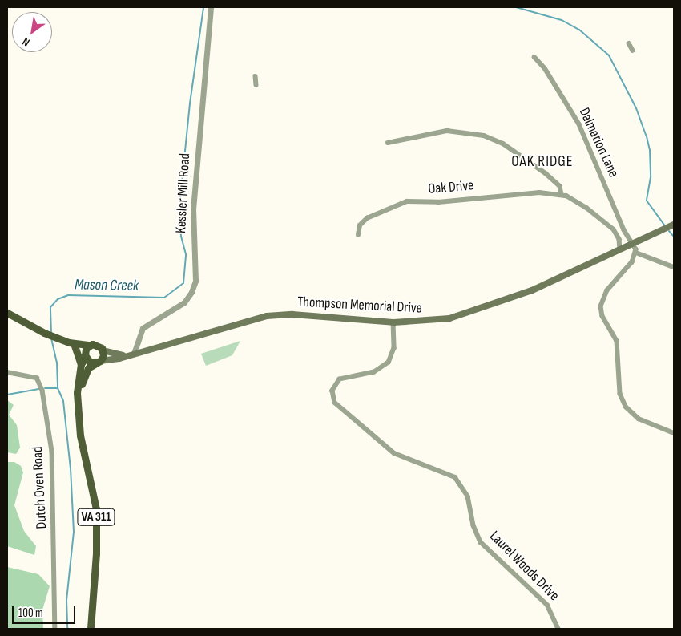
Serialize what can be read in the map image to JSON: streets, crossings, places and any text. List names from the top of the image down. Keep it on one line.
{"streets":{"main road":["Thompson Memorial Drive","VA 311"],"street":["Dalmation Lane","Oak Drive","Kessler Mill Road","Dutch Oven Road","Laurel Woods Drive"]},"crossings":[["Dalmation Lane","Thompson Memorial Drive"],["Oak Drive","Thompson Memorial Drive"],["Kessler Mill Road","Thompson Memorial Drive"],["Thompson Memorial Drive","VA 311"],["Thompson Memorial Drive","Laurel Woods Drive"]],"districts":["OAK RIDGE"],"water":["Mason Creek"],"scale_bar":"100 m","north":"bottom left"}
